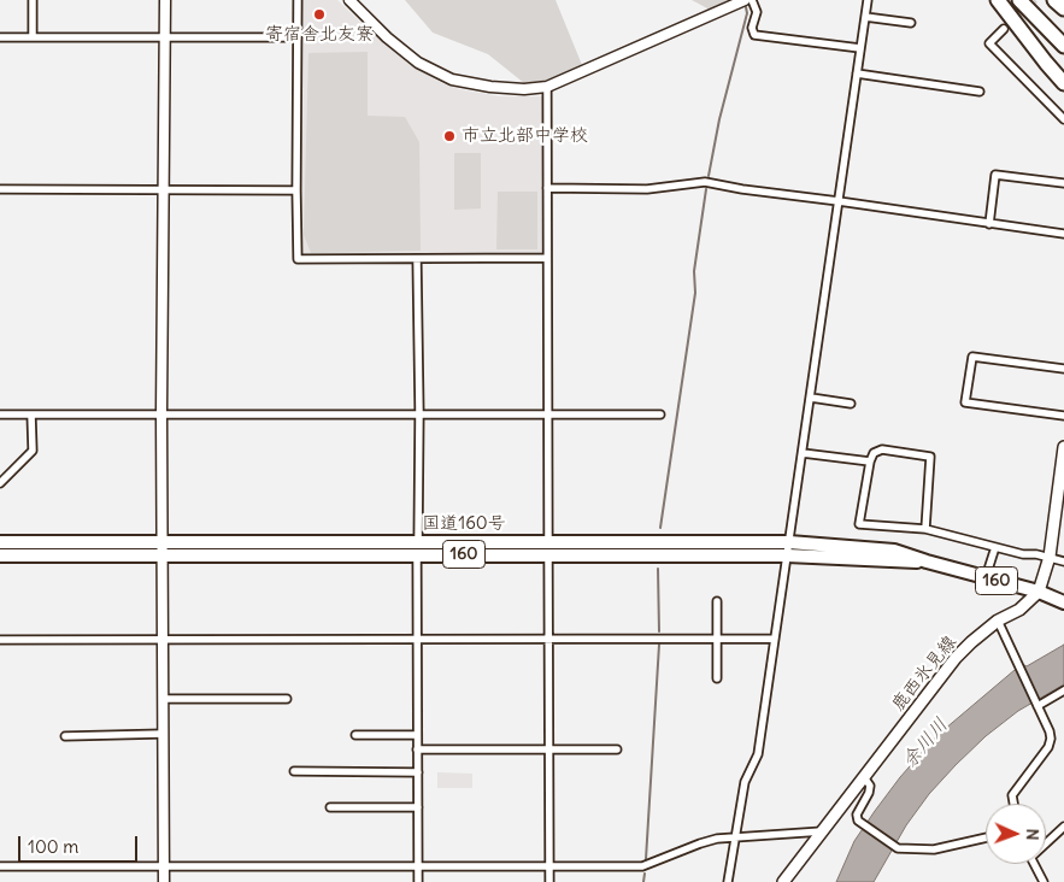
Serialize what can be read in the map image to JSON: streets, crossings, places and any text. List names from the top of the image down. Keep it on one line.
{"streets":{"highway":["国道160号","160"],"main road":["鹿西氷見線"]},"crossings":[["国道160号","鹿西氷見線"]],"water":["余川川"],"places":["寄宿舎北友寮","市立北部中学校"],"scale_bar":"100 m","north":"right"}
